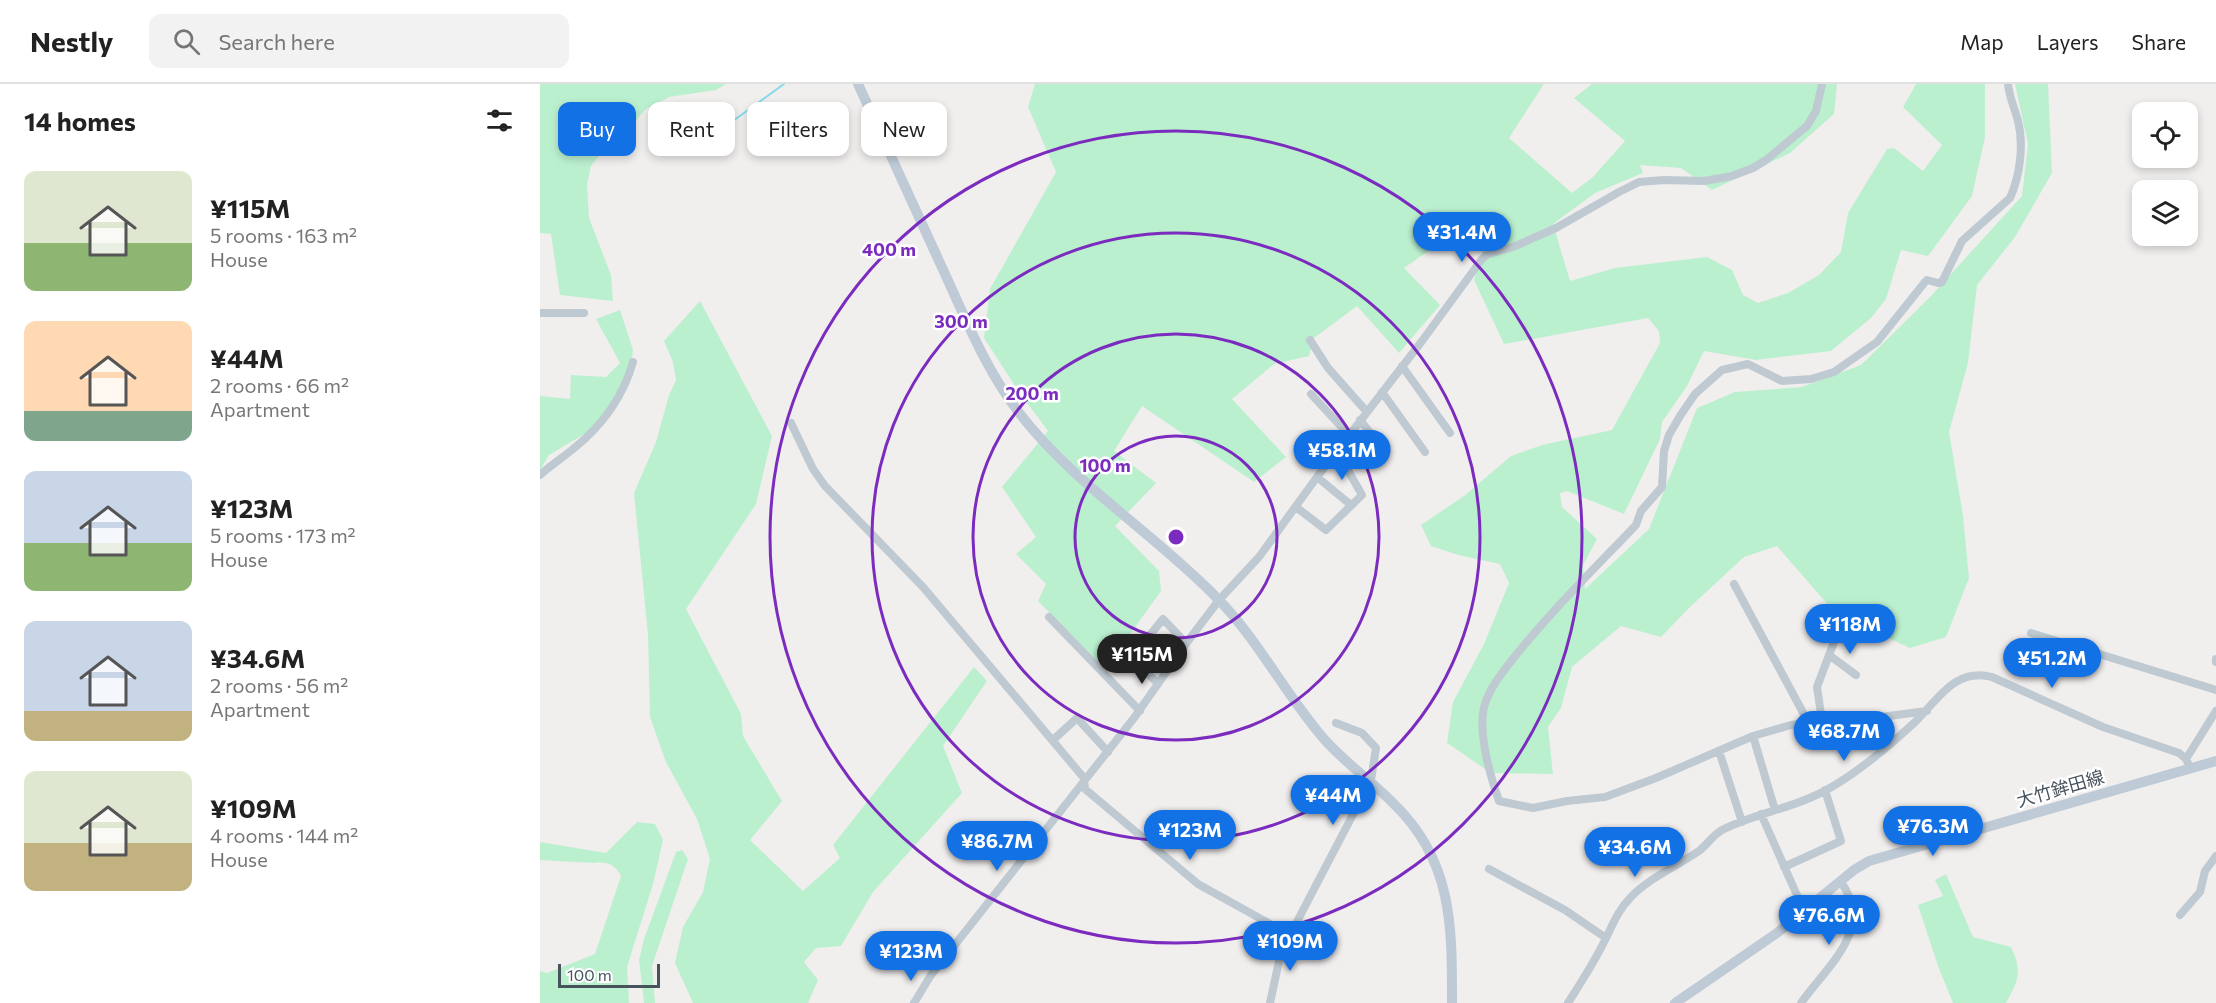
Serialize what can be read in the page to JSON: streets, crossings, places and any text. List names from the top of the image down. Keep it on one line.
{"streets":{"street":["大竹鉾田線"]},"scale_bar":"100 m","page":{"header":"Nestly","search":"Search here","nav":["Map","Layers","Share"],"heading":"14 homes","chip":["Buy","Rent","Filters","New"],"list":[{"name":"¥115M","note":"5 rooms · 163 m² · House"},{"name":"¥44M","note":"2 rooms · 66 m² · Apartment"},{"name":"¥123M","note":"5 rooms · 173 m² · House"},{"name":"¥34.6M","note":"2 rooms · 56 m² · Apartment"},{"name":"¥109M","note":"4 rooms · 144 m² · House"}],"price":["¥31.4M","¥58.1M","¥118M","¥115M","¥51.2M","¥68.7M","¥44M","¥76.3M","¥123M","¥86.7M","¥34.6M","¥76.6M","¥109M","¥123M"],"scale":"100 m"},"rings":["400 m","300 m","200 m","100 m"]}
